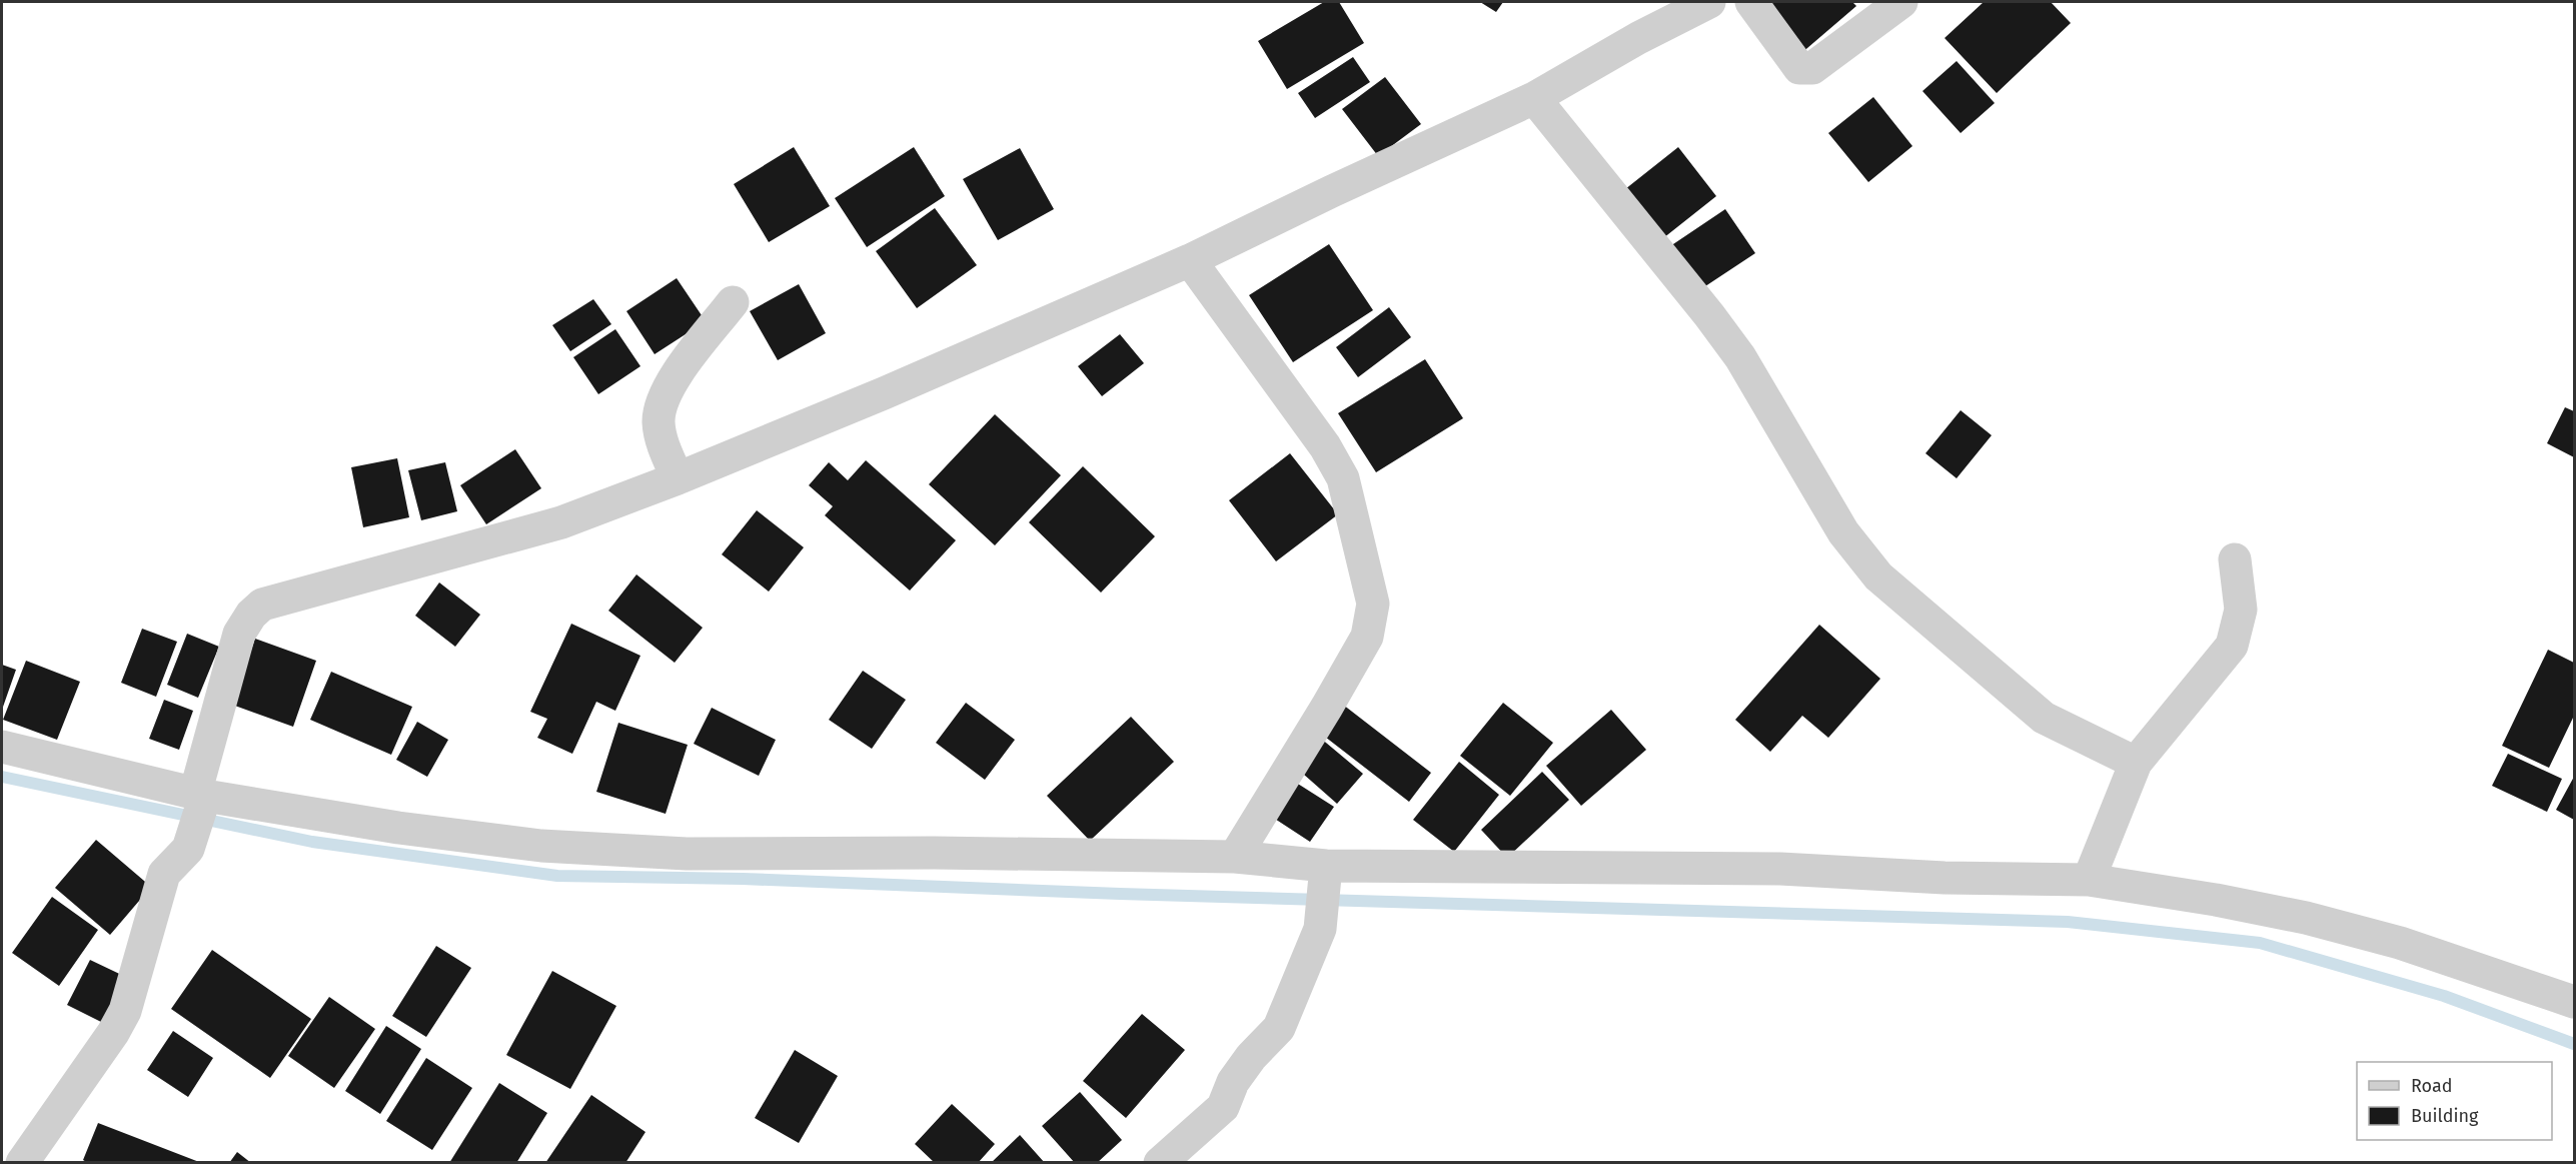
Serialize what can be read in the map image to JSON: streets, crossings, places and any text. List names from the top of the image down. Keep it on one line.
{"legend":["Road","Building"]}
